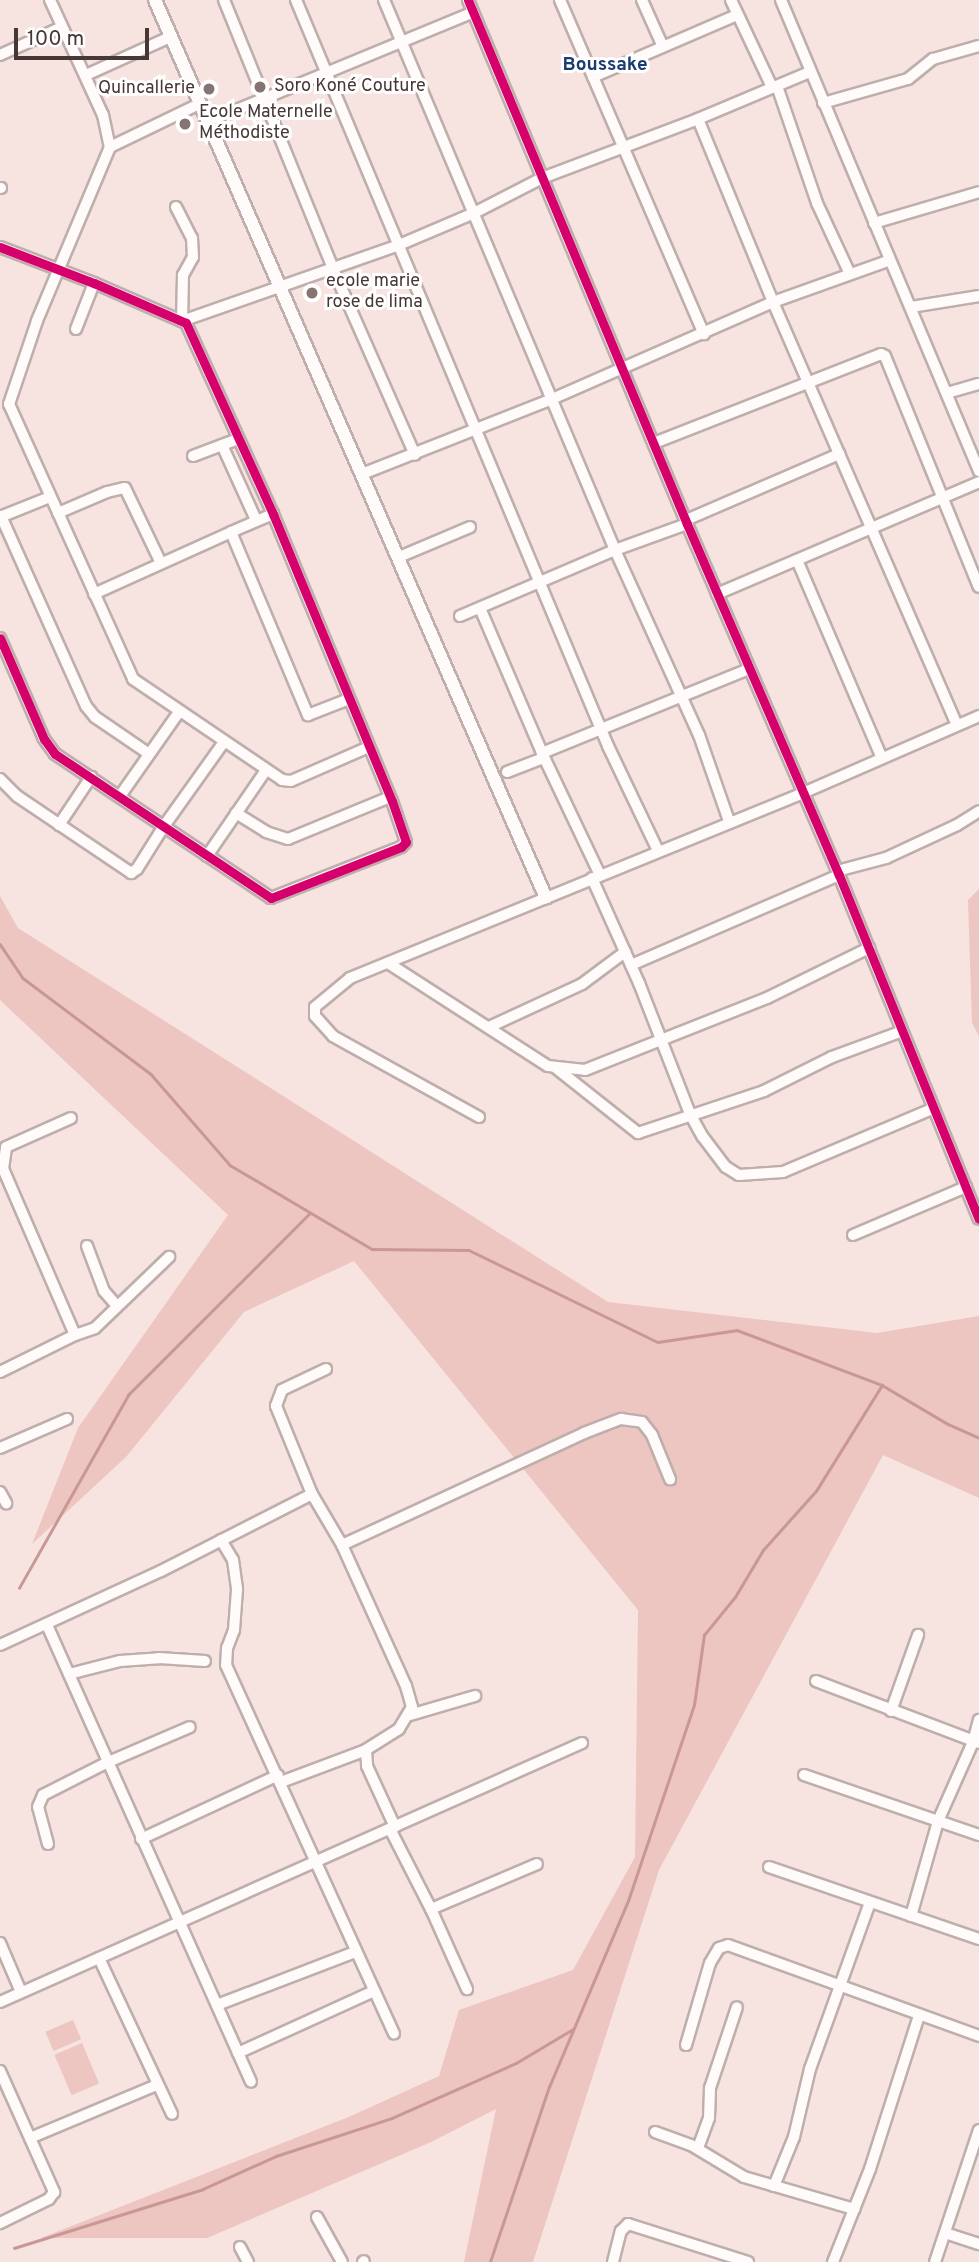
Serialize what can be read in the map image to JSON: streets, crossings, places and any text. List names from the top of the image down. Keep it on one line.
{"districts":["Boussake"],"places":["Soro Koné Couture","Quincallerie","Ecole Maternelle Méthodiste","ecole marie rose de lima"],"scale_bar":"100 m"}
